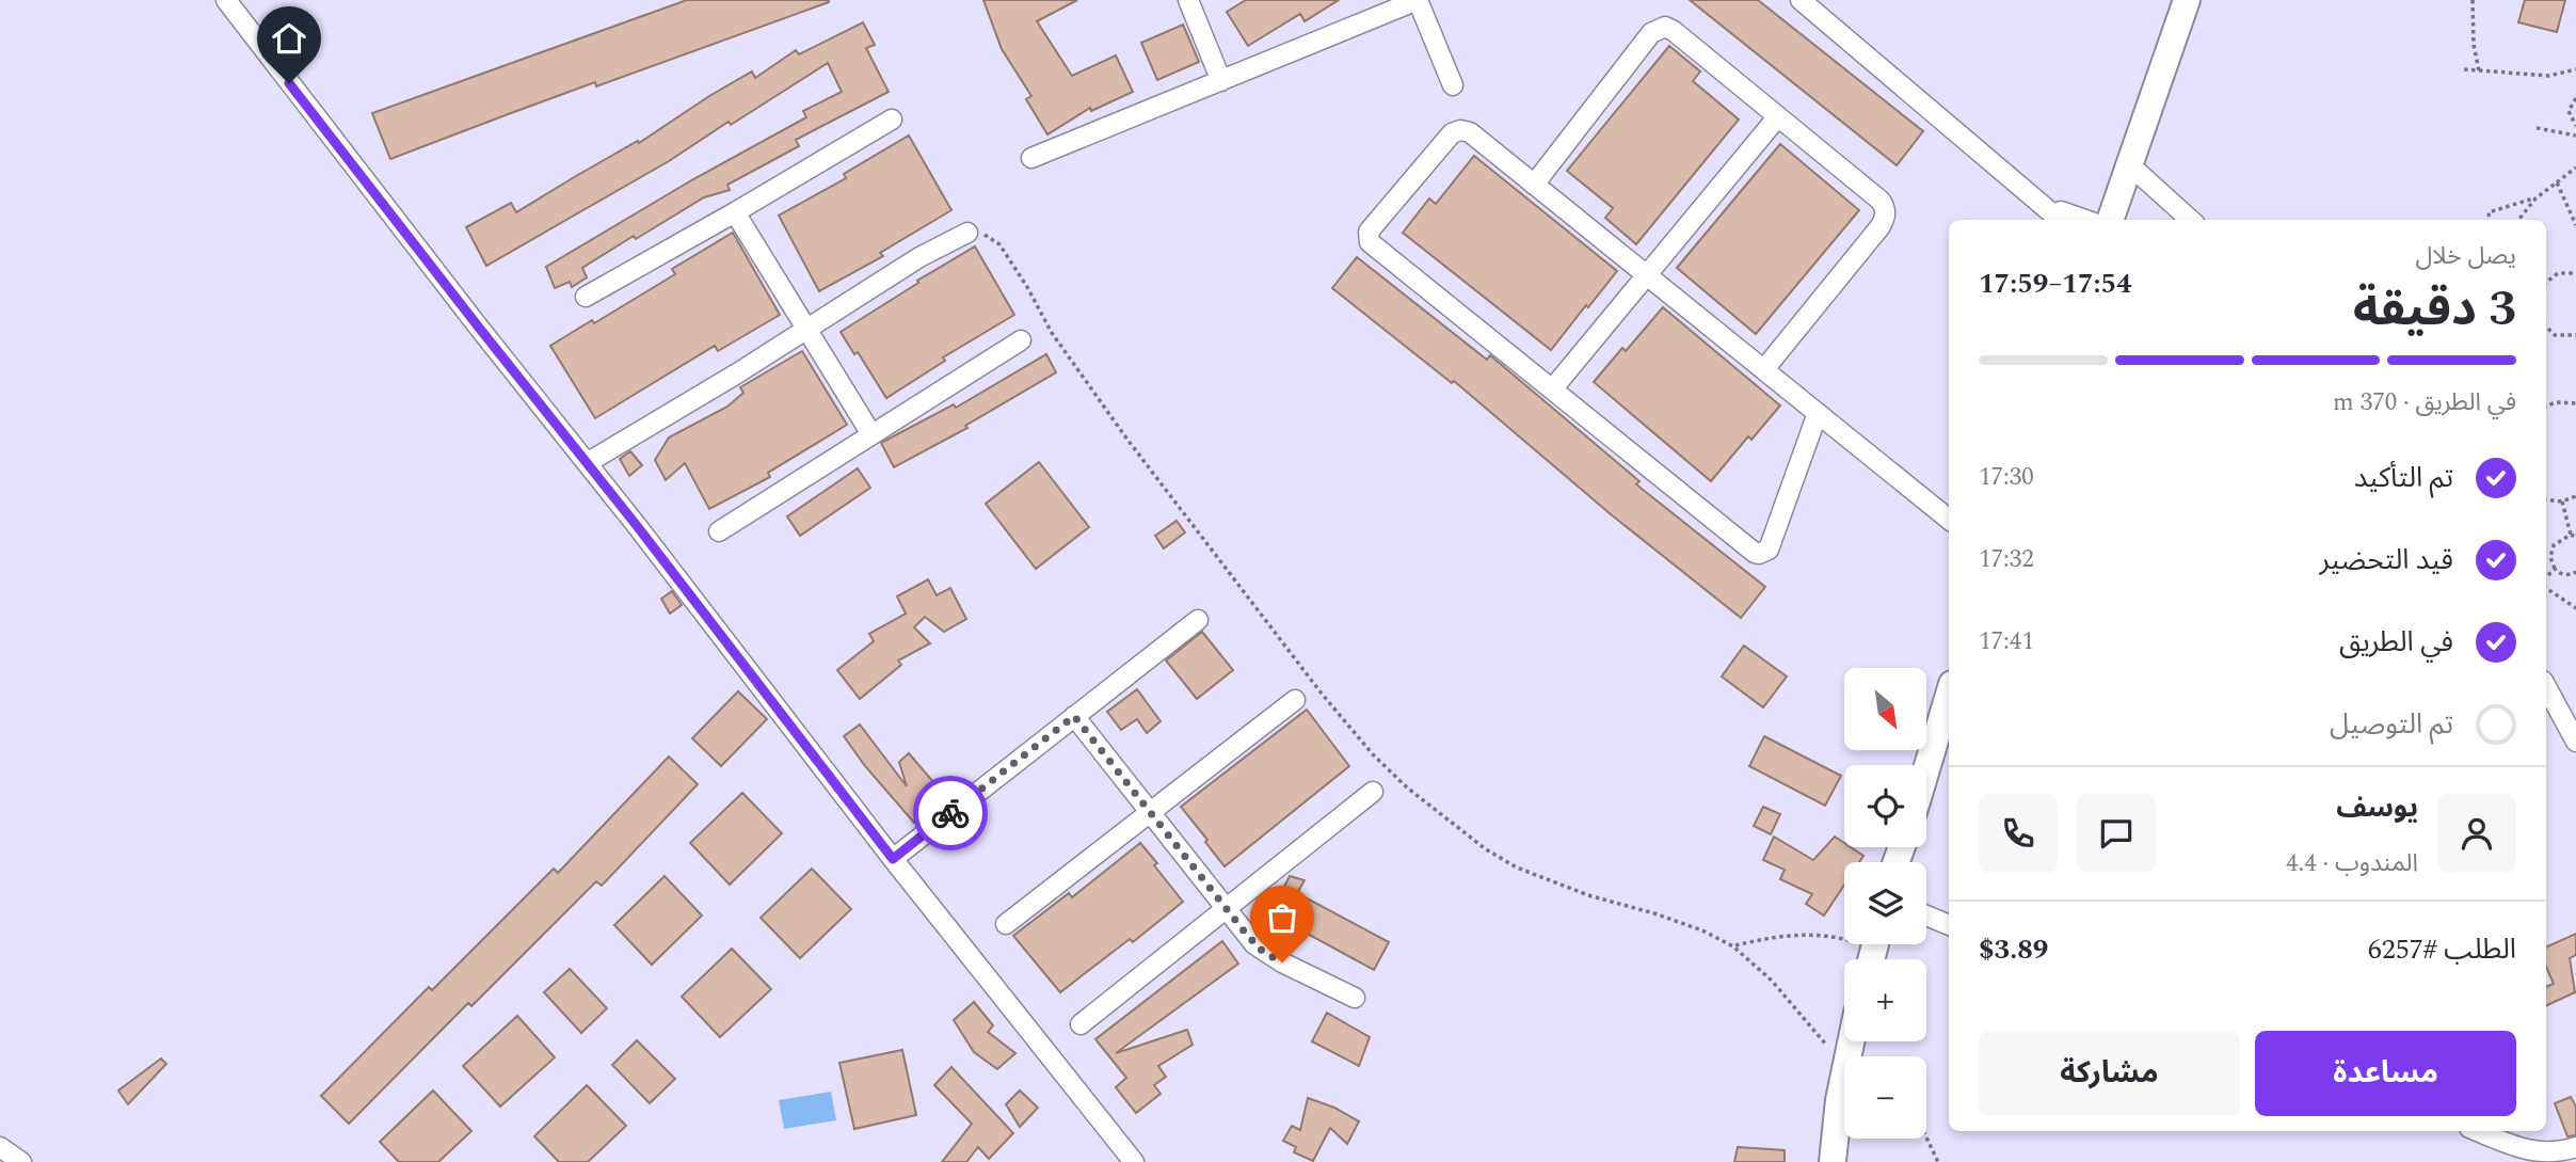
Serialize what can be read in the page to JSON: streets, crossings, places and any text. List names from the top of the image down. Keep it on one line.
{"north":"bottom right","page":{"heading":["3 دقيقة","يصل خلال","17:54–17:59"],"panel":["يوسف","المندوب · 4.4","الطلب #6257","$3.89"],"bar":"في الطريق · 370 m","list":[["تم التأكيد","17:30"],["قيد التحضير","17:32"],["في الطريق","17:41"],"تم التوصيل"],"map_buttons":["+","−"],"buttons":["مساعدة","مشاركة"]}}
